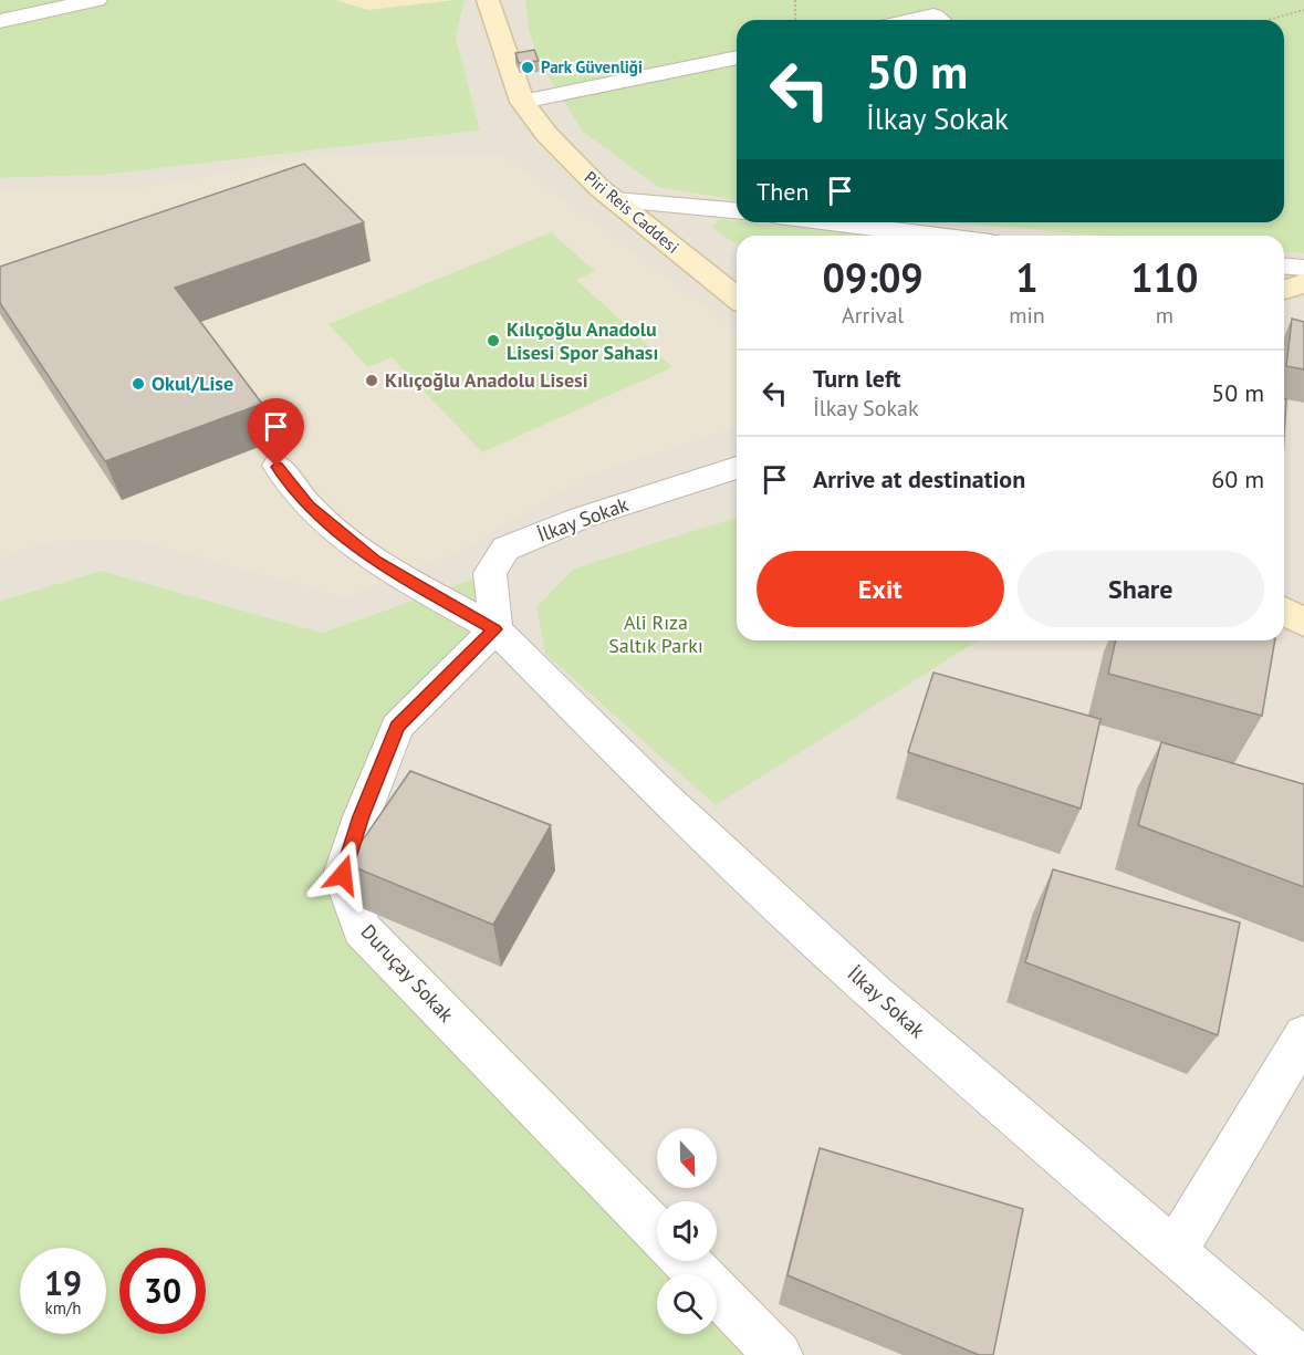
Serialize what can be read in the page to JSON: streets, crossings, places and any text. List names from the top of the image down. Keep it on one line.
{"streets":{"main road":["Piri Reis Caddesi"],"street":["İlkay Sokak","Duruçay Sokak"]},"crossings":[["İlkay Sokak","Duruçay Sokak"]],"parks":["Ali Rıza Saltık Parkı"],"places":["Park Güvenliği","Kılıçoğlu Anadolu Lisesi Spor Sahası","Kılıçoğlu Anadolu Lisesi","Okul/Lise"],"north":"bottom","page":{"turn":["50 m","İlkay Sokak"],"then":"Then","eta":["09:09","Arrival","1","min","110","m"],"list":[{"name":"Turn left","note":"İlkay Sokak","value":"50 m"},{"name":"Arrive at destination","value":"60 m"}],"buttons":["Exit","Share"],"speed":"19 km/h","limit":"30"}}
